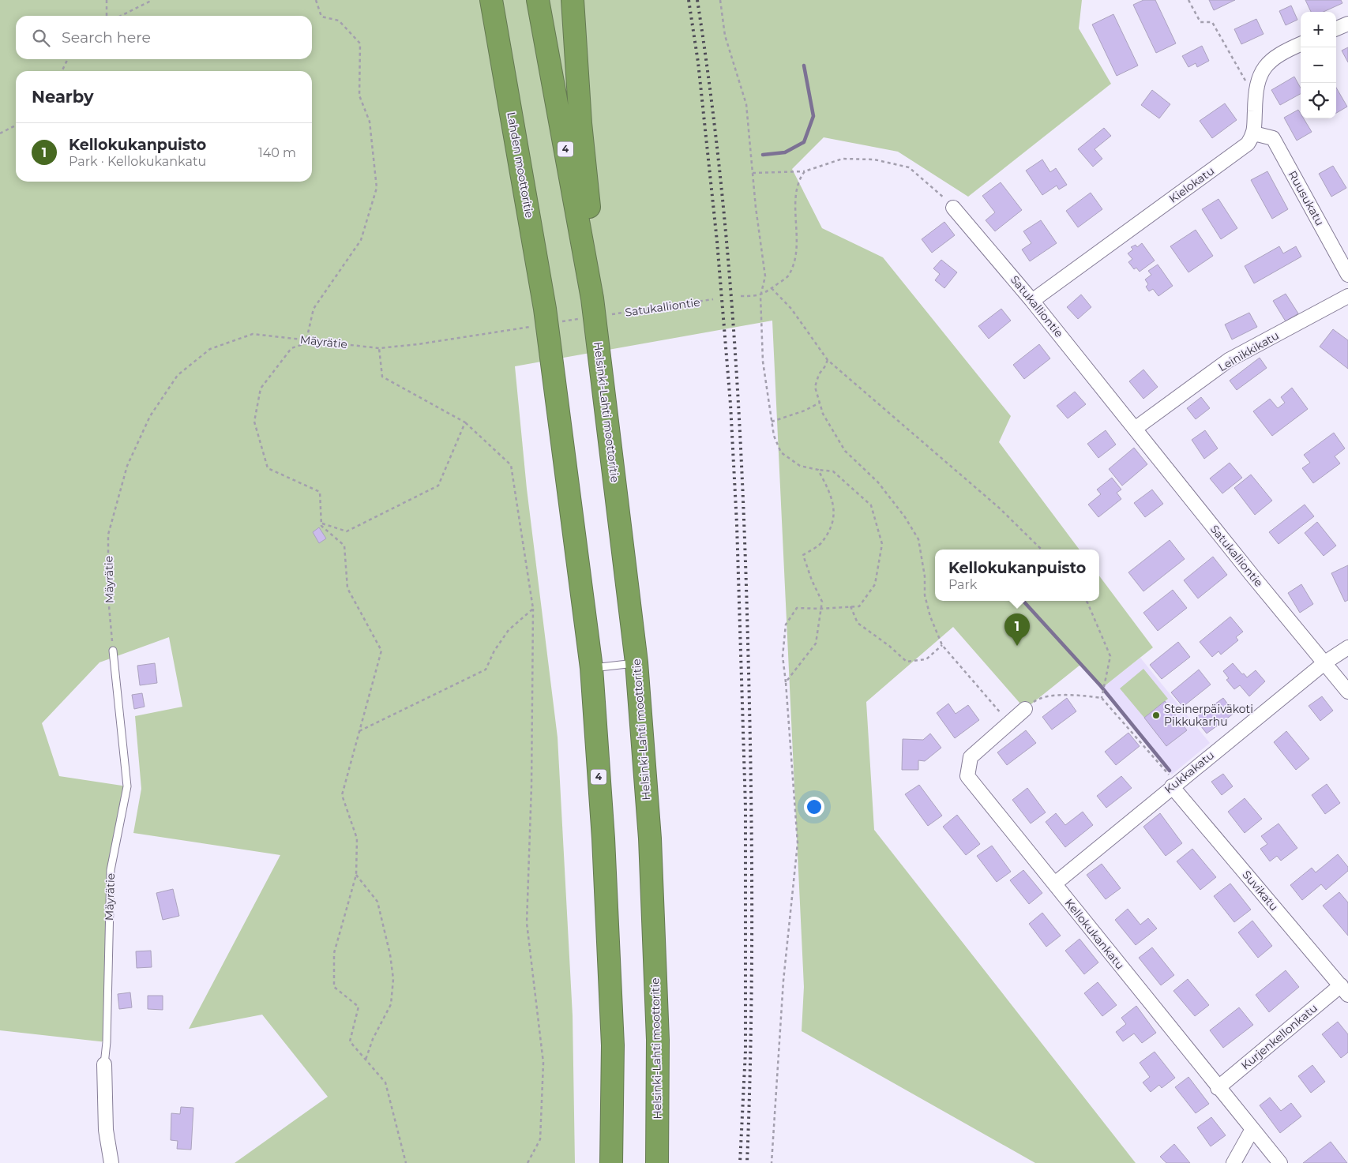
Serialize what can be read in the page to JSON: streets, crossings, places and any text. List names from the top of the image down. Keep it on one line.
{"streets":{"highway":["4","Lahden moottoritie","Helsinki-Lahti moottoritie"],"street":["Kielokatu","Ruusukatu","Satukalliontie","Mäyrätie","Leinikkikatu","Kukkakatu","Suvikatu","Kellokukankatu","Kurjenkellonkatu"]},"crossings":[["4","Lahden moottoritie"],["4","Mäyrätie"],["4","Helsinki-Lahti moottoritie"],["Lahden moottoritie","Mäyrätie"],["Kielokatu","Ruusukatu"],["Kielokatu","Satukalliontie"],["Satukalliontie","Leinikkikatu"],["Satukalliontie","Kukkakatu"],["Kukkakatu","Suvikatu"],["Kukkakatu","Kellokukankatu"],["Suvikatu","Kurjenkellonkatu"],["Kellokukankatu","Kurjenkellonkatu"]],"places":["Steinerpäiväkoti Pikkukarhu"],"page":{"map_buttons":["+","−"],"search":"Search here","heading":"Nearby","list":[{"mark":"1","name":"Kellokukanpuisto","note":"Park · Kellokukankatu","value":"140 m"}],"popup":["Kellokukanpuisto","Park"],"pins":"1"}}
